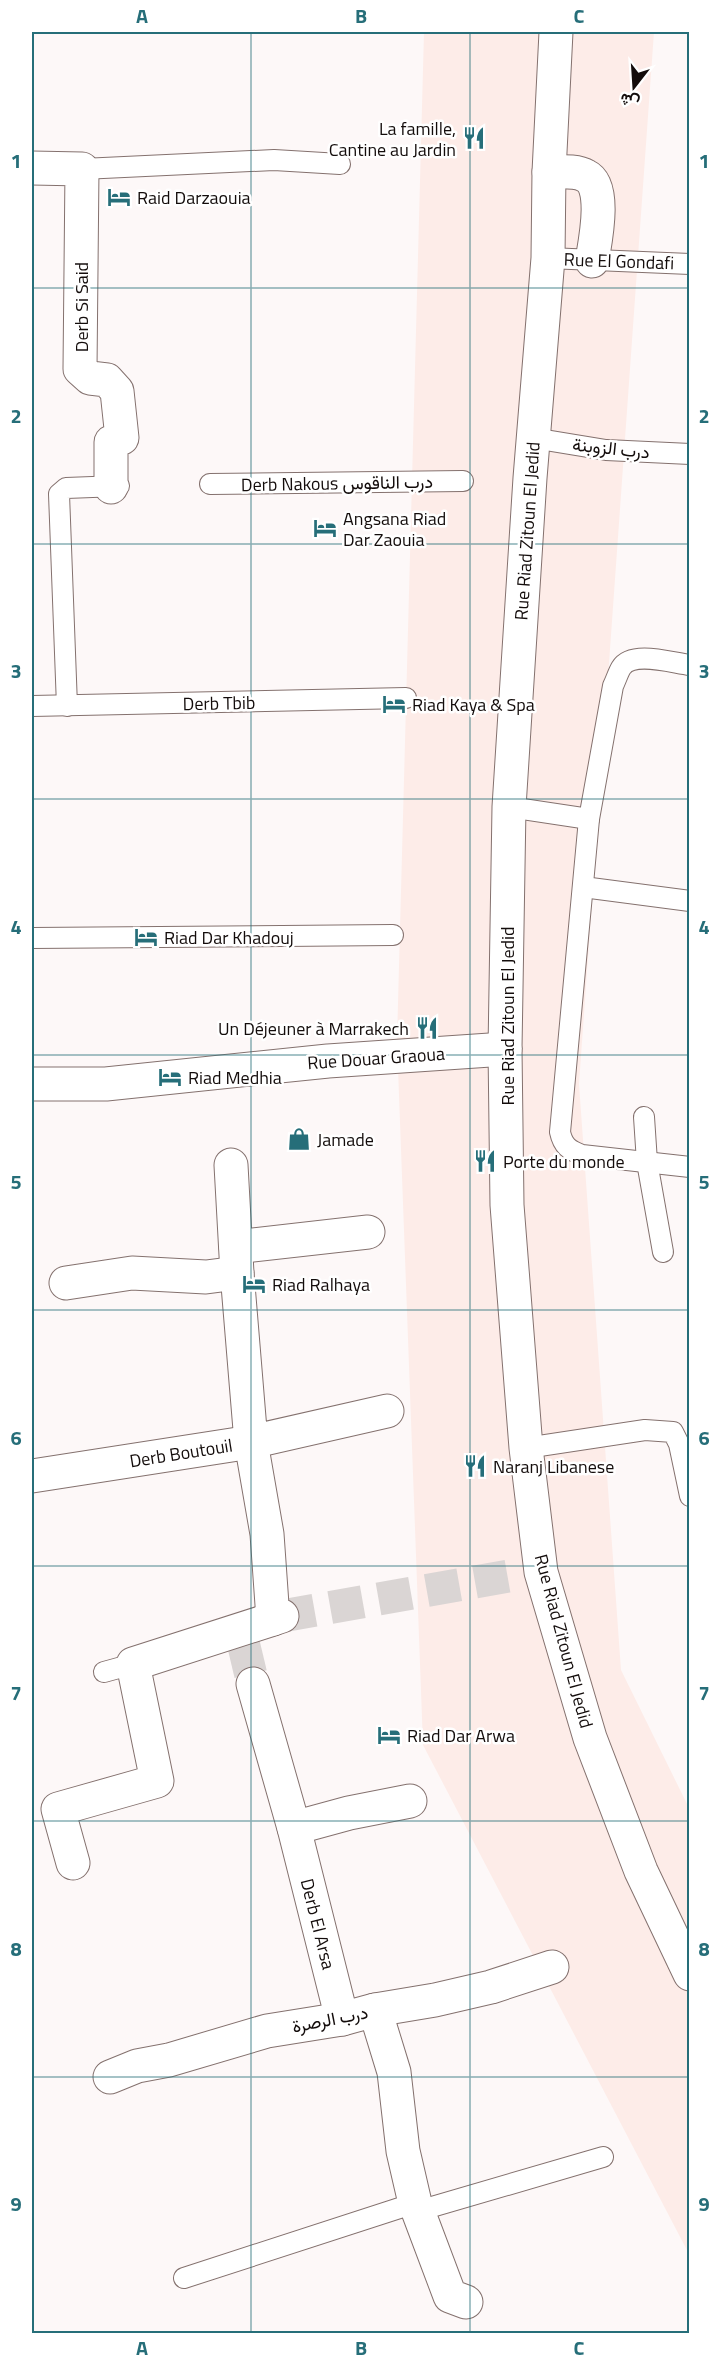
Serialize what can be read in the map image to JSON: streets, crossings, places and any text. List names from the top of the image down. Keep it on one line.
{"streets":{"street":["Derb Si Said","Rue Riad Zitoun El Jedid","Rue Douar Graoua","Derb Boutouil","Derb El Arsa","درب الرصرة"],"lane":["Rue El Gondafi","درب الزوبنة","Derb Nakous درب الناقوس","Derb Tbib"]},"crossings":[["Rue El Gondafi","Rue Riad Zitoun El Jedid"],["Derb Si Said","Derb Tbib"],["درب الزوبنة","Rue Riad Zitoun El Jedid"],["Rue Riad Zitoun El Jedid","Rue Douar Graoua"],["Derb El Arsa","درب الرصرة"]],"places":{"restaurant":["La famille, Cantine au Jardin","Un Déjeuner à Marrakech","Porte du monde","Naranj Libanese"],"hotel":["Raid Darzaouia","Angsana Riad Dar Zaouia","Riad Kaya & Spa","Riad Dar Khadouj","Riad Medhia","Riad Ralhaya","Riad Dar Arwa"],"shop":["Jamade"]},"north":"bottom","grid":{"columns":["A","B","C"],"rows":["1","2","3","4","5","6","7","8","9"]}}
